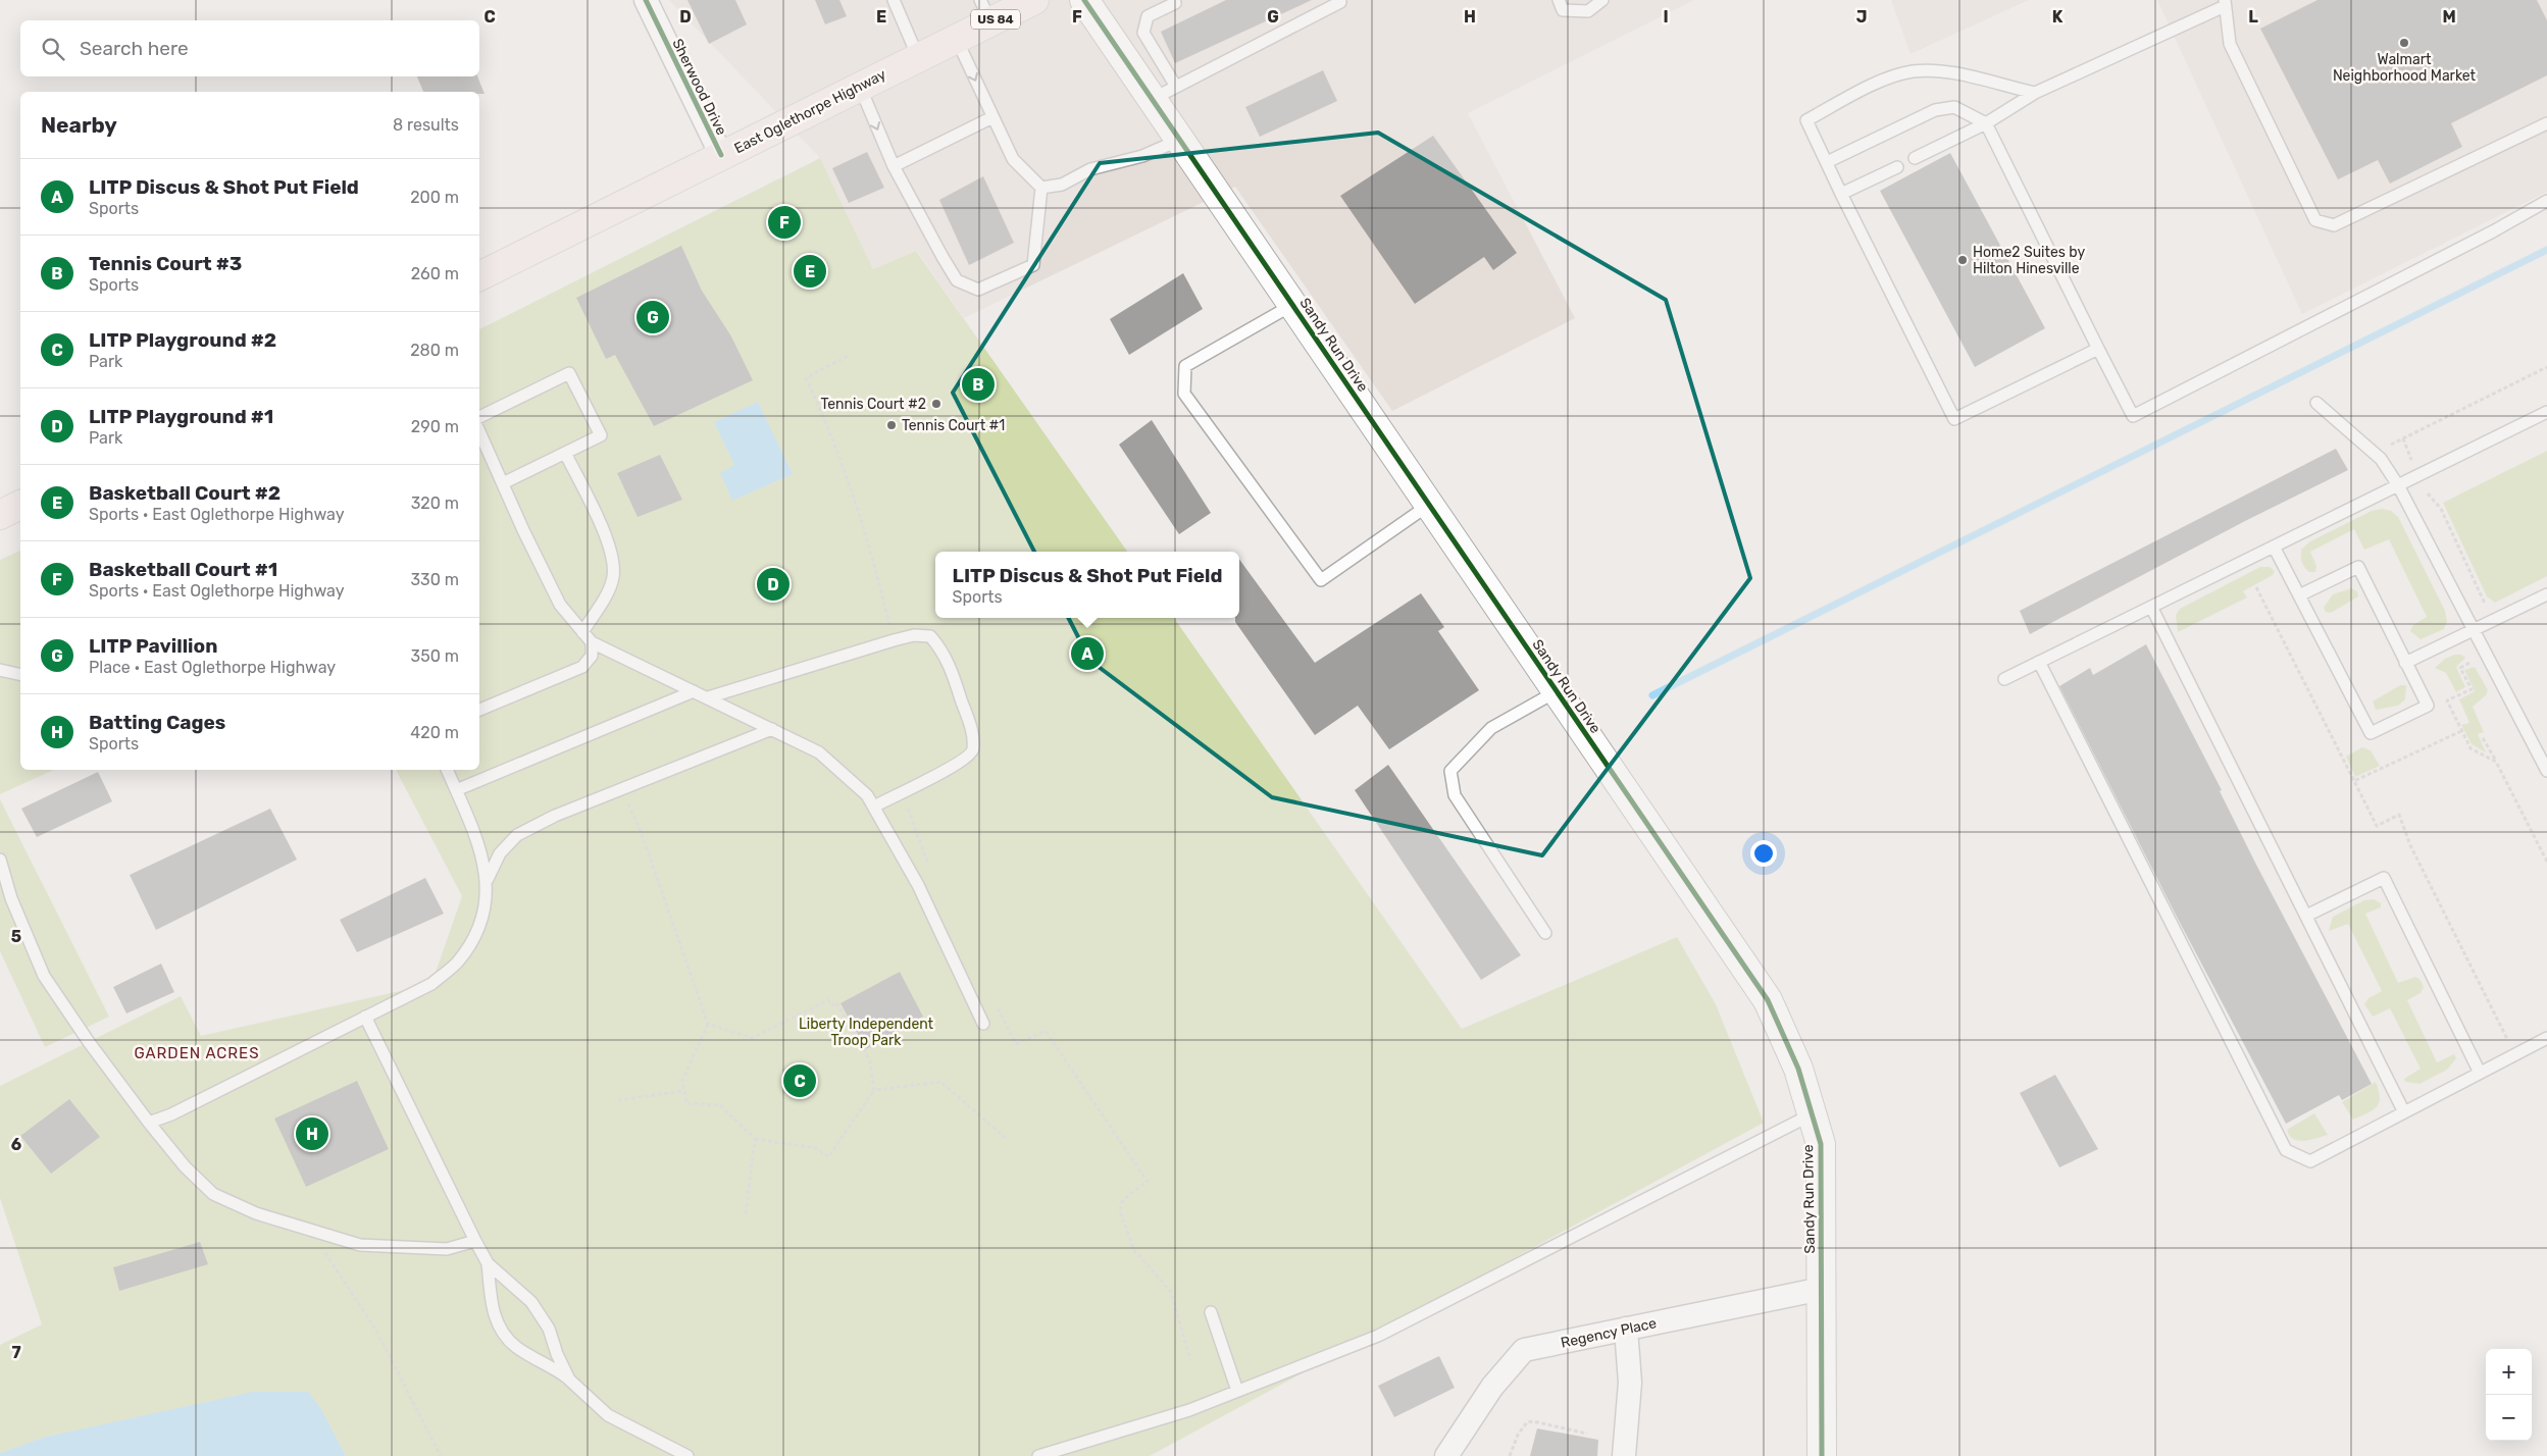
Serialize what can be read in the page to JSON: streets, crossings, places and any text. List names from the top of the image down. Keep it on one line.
{"streets":{"highway":["US 84","East Oglethorpe Highway"],"street":["Sherwood Drive","Sandy Run Drive","Regency Place"]},"crossings":[["Sherwood Drive","East Oglethorpe Highway"],["Sandy Run Drive","Regency Place"]],"districts":["GARDEN ACRES"],"parks":["Liberty Independent Troop Park"],"places":["Walmart Neighborhood Market","Home2 Suites by Hilton Hinesville","Tennis Court #2","Tennis Court #1"],"page":{"search":"Search here","heading":["Nearby","8 results"],"list":[{"mark":"A","name":"LITP Discus & Shot Put Field","note":"Sports","value":"200 m"},{"mark":"B","name":"Tennis Court #3","note":"Sports","value":"260 m"},{"mark":"C","name":"LITP Playground #2","note":"Park","value":"280 m"},{"mark":"D","name":"LITP Playground #1","note":"Park","value":"290 m"},{"mark":"E","name":"Basketball Court #2","note":"Sports · East Oglethorpe Highway","value":"320 m"},{"mark":"F","name":"Basketball Court #1","note":"Sports · East Oglethorpe Highway","value":"330 m"},{"mark":"G","name":"LITP Pavillion","note":"Place · East Oglethorpe Highway","value":"350 m"},{"mark":"H","name":"Batting Cages","note":"Sports","value":"420 m"}],"pins":["F","E","G","B","D","A","C","H"],"popup":["LITP Discus & Shot Put Field","Sports"],"map_buttons":["+","−"]},"grid":{"columns":["C","D","E","F","G","H","I","J","K","L","M"],"rows":["5","6","7"]}}
